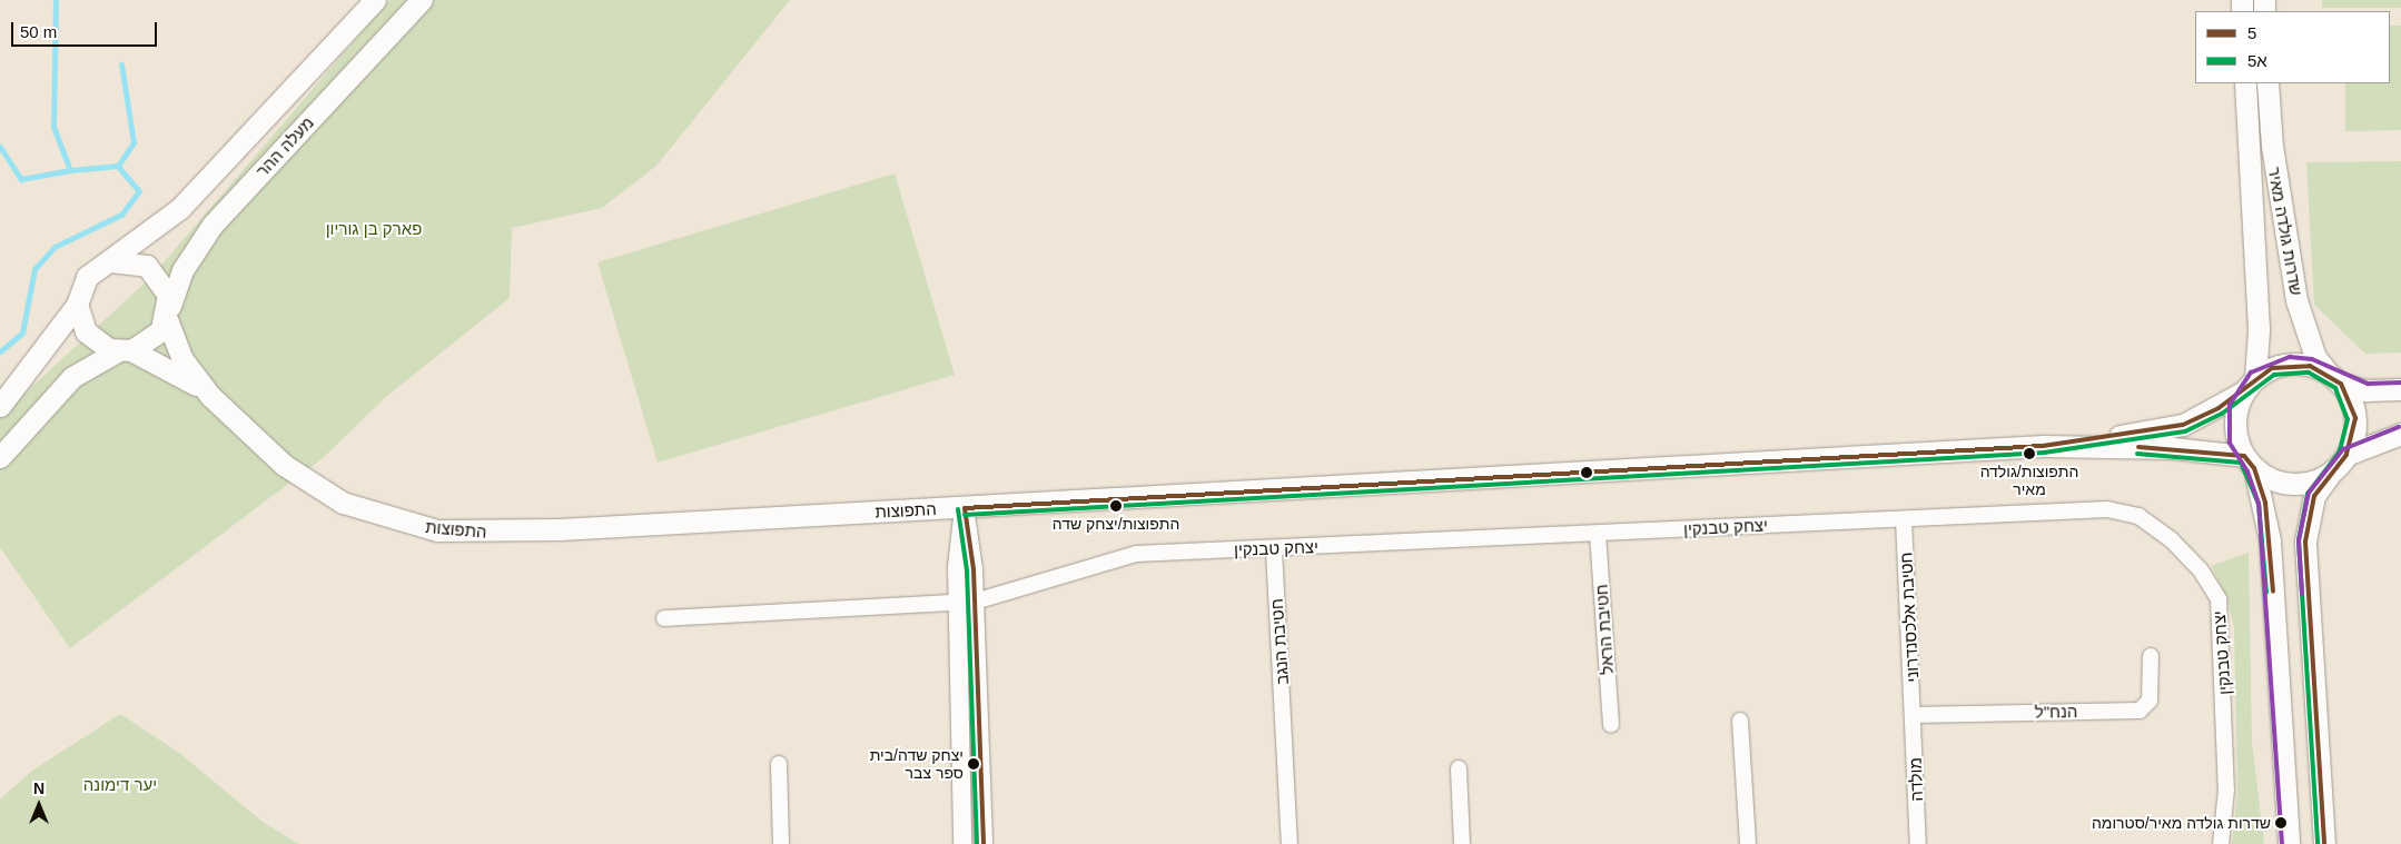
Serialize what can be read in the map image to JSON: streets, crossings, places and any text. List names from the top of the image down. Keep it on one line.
{"streets":{"main road":["מעלה ההר","שדרות גולדה מאיר","התפוצות"],"street":["יצחק טבנקין","חטיבת אלכסנדרוני","חטיבת הראל","חטיבת הנגב","הנח\"ל","מולדה"]},"crossings":[["מעלה ההר","התפוצות"],["שדרות גולדה מאיר","התפוצות"],["יצחק טבנקין","חטיבת אלכסנדרוני"],["יצחק טבנקין","חטיבת הראל"],["יצחק טבנקין","חטיבת הנגב"],["חטיבת אלכסנדרוני","הנח\"ל"],["חטיבת אלכסנדרוני","מולדה"],["הנח\"ל","מולדה"]],"parks":["פארק בן גוריון","יער דימונה"],"places":["התפוצות/גולדה מאיר","התפוצות/יצחק שדה","יצחק שדה/בית ספר צבר","שדרות גולדה מאיר/סטרומה"],"lines":["transit line 5","transit line 5א"],"legend":["5","5א"],"scale_bar":"50 m","north":"top"}
